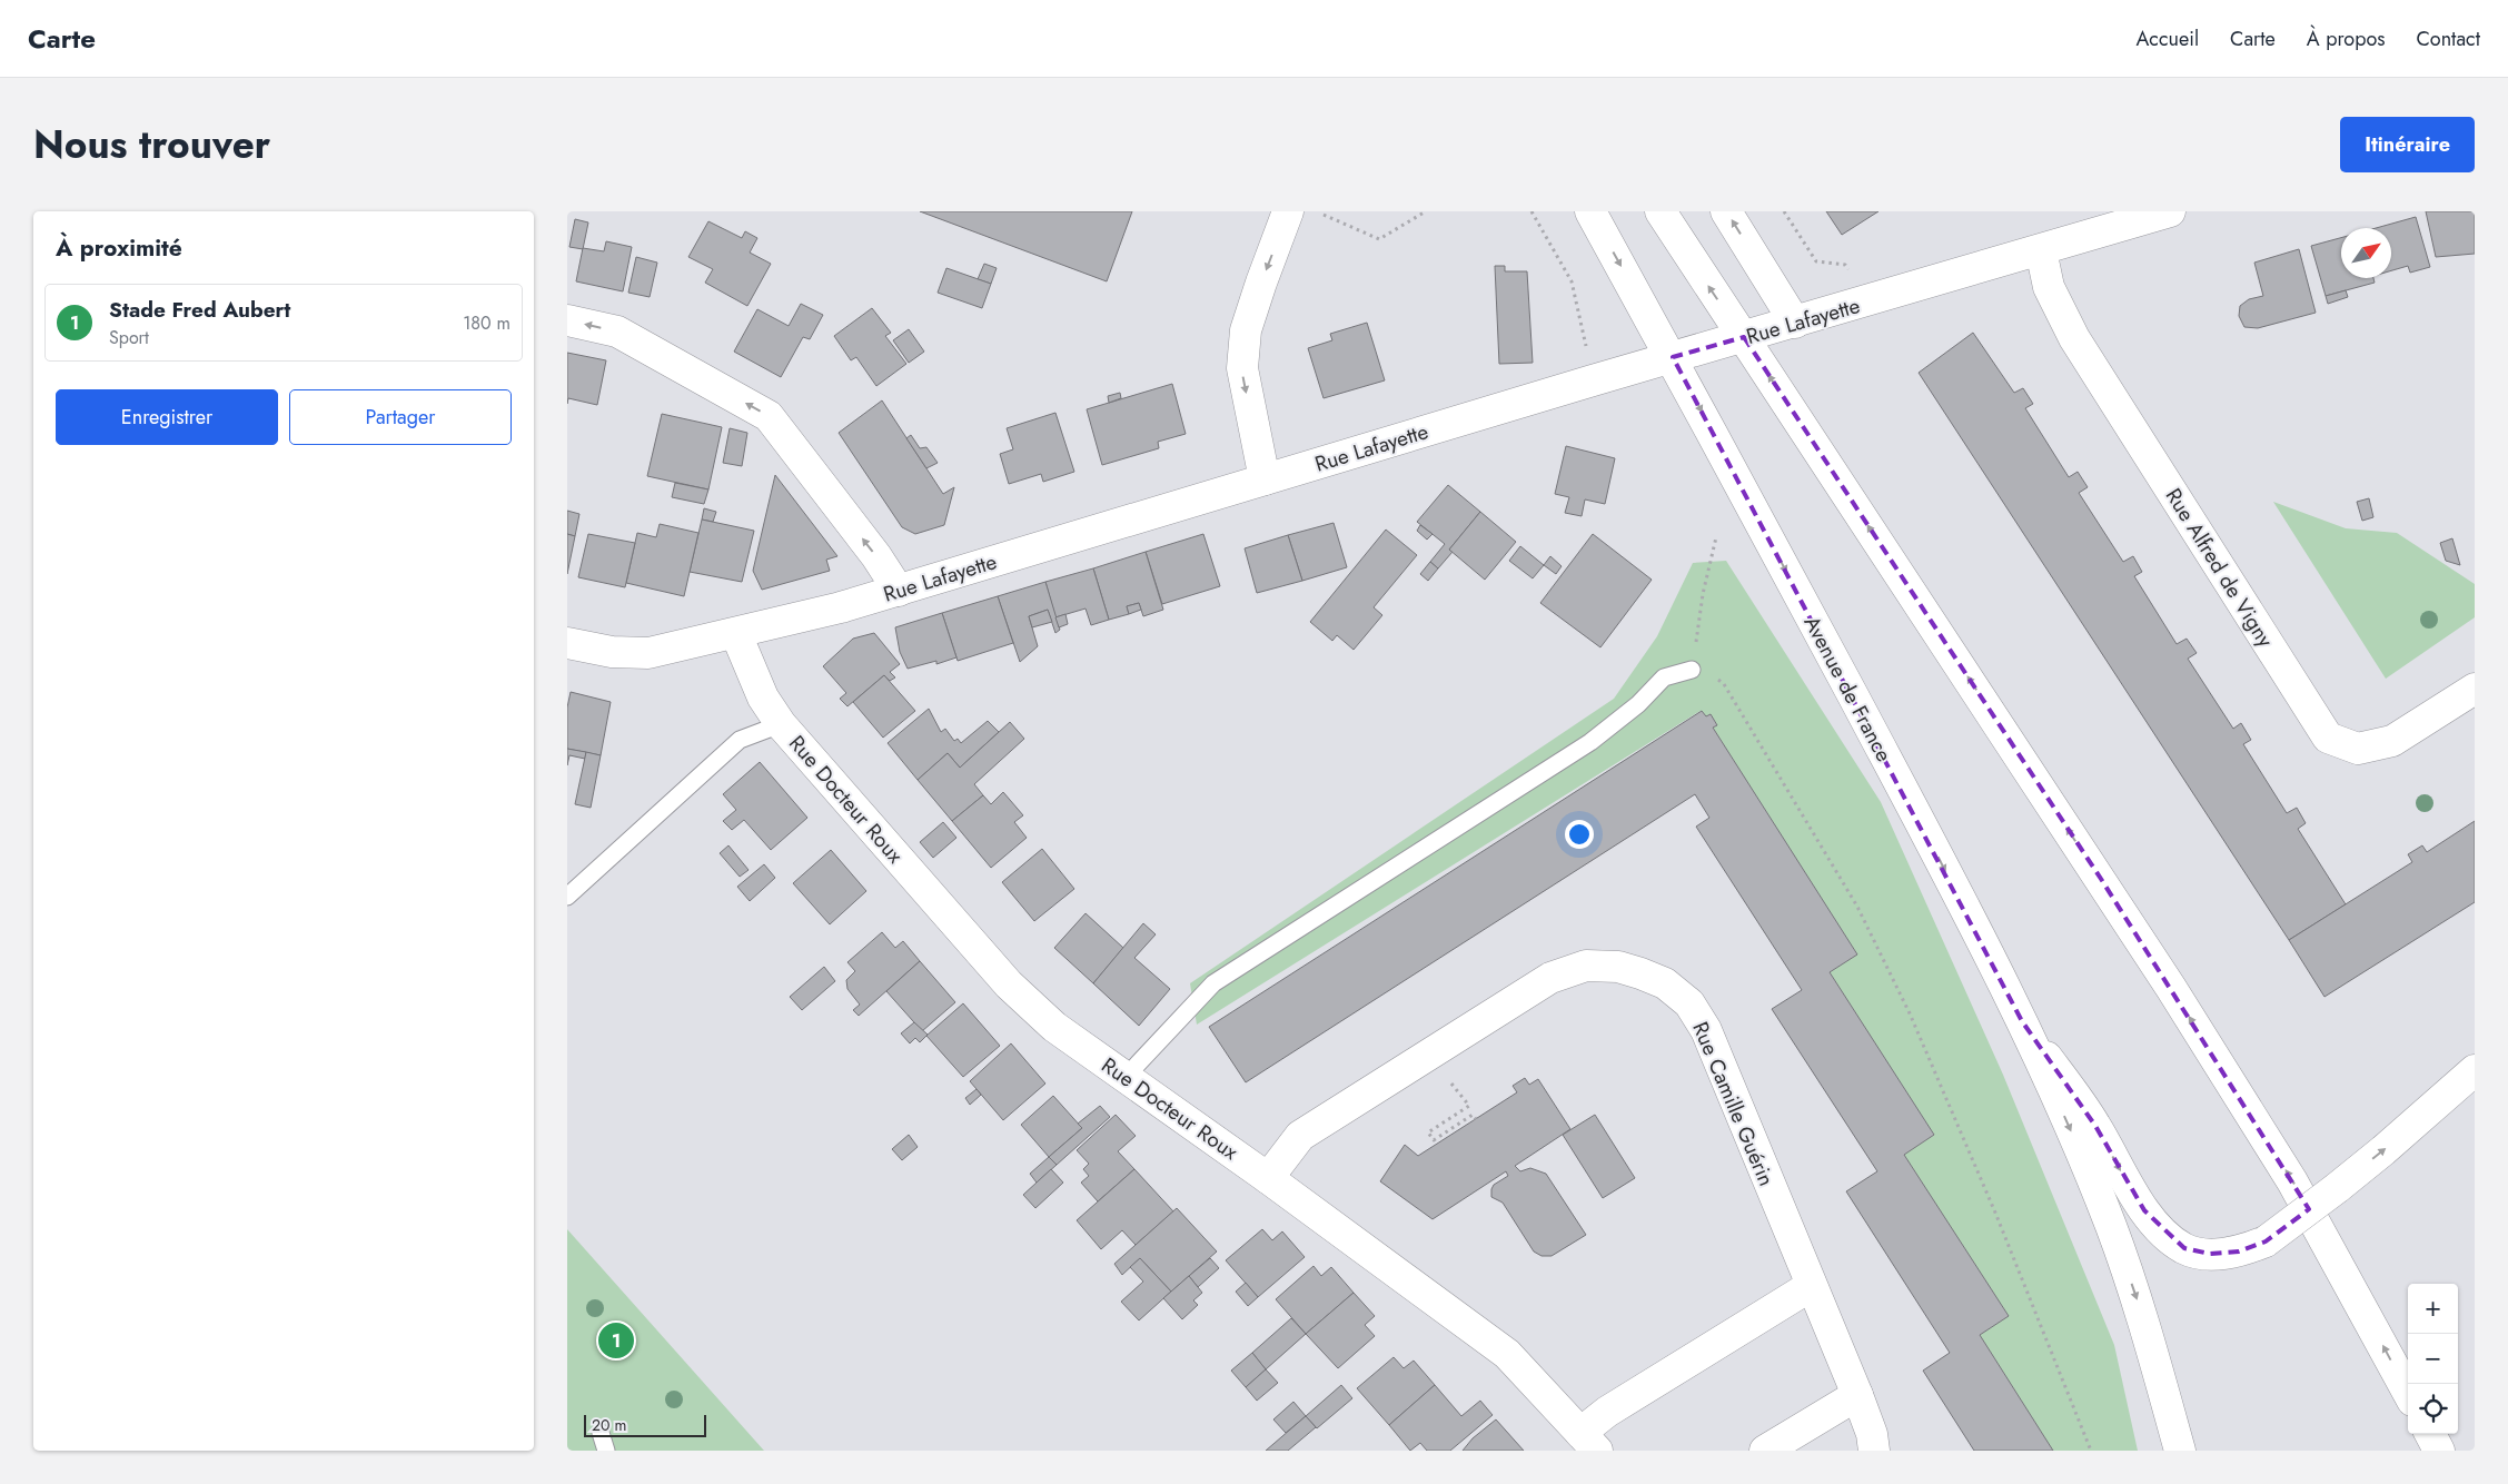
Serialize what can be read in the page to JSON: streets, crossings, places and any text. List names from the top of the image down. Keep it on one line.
{"streets":{"street":["Rue Lafayette","Rue Alfred de Vigny","Avenue de France","Rue Docteur Roux","Rue Camille Guérin"]},"crossings":[["Rue Lafayette","Rue Alfred de Vigny"],["Rue Lafayette","Avenue de France"],["Rue Lafayette","Rue Docteur Roux"],["Rue Docteur Roux","Rue Camille Guérin"]],"scale_bar":"20 m","north":"top right","page":{"header":"Carte","nav":["Accueil","Carte","À propos","Contact"],"title":"Nous trouver","buttons":["Itinéraire",["Enregistrer","Partager"]],"heading":"À proximité","list":[{"mark":"1","name":"Stade Fred Aubert","note":"Sport","value":"180 m"}],"map_buttons":["+","−"],"pins":"1","scale":"20 m"}}
